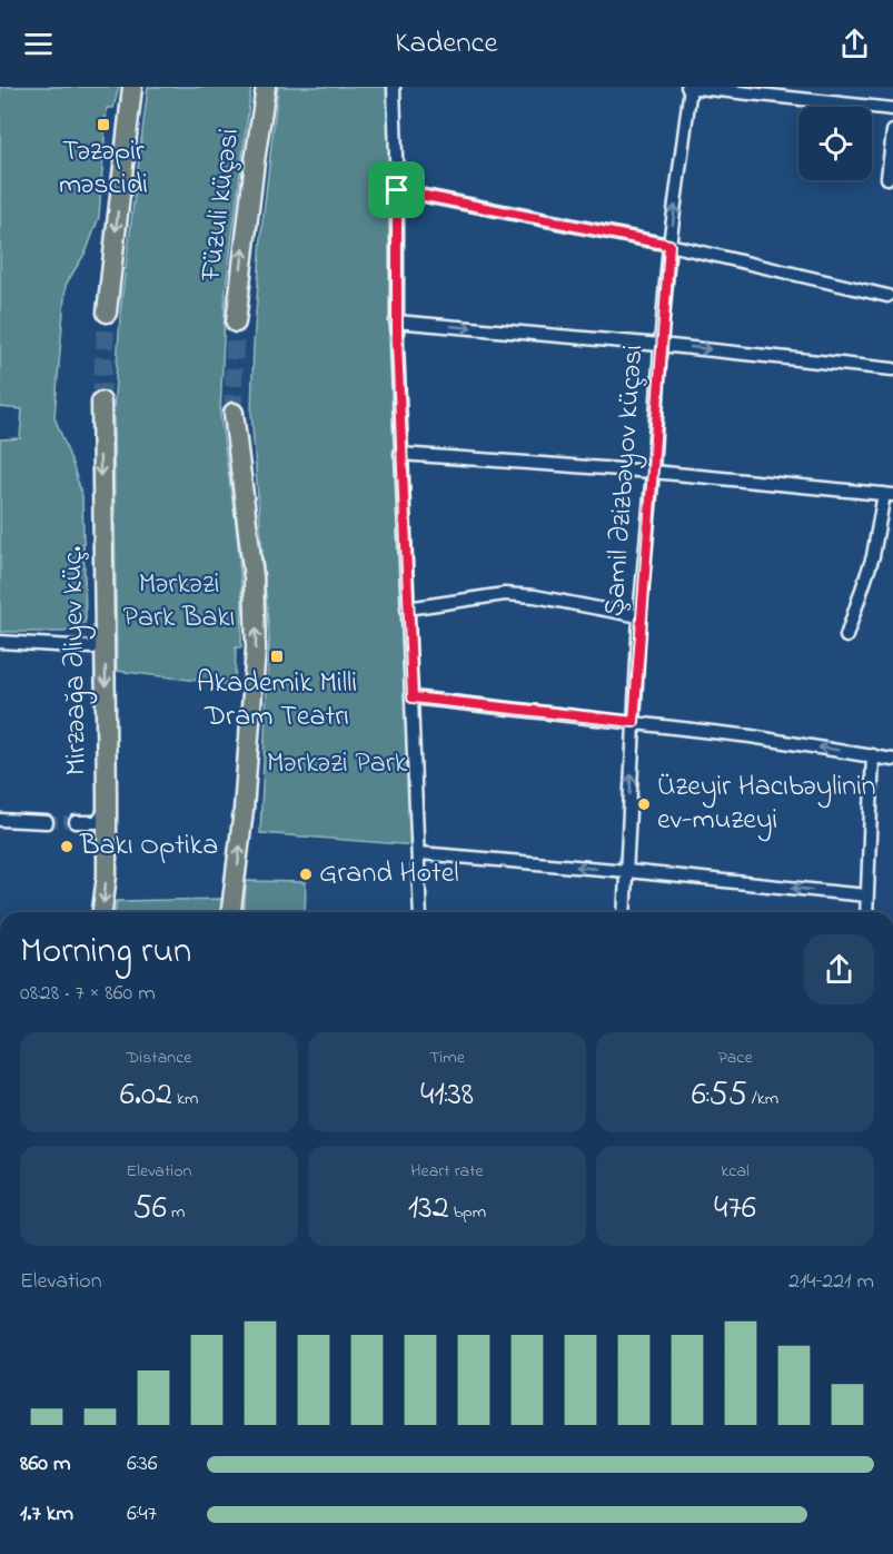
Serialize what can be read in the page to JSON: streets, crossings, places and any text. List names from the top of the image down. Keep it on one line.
{"streets":{"main road":["Füzuli küçəsi","Mirzəağa Əliyev küç."],"street":["Şamil Əzizbəyov küçəsi"]},"one_way":["Şamil Əzizbəyov küçəsi"],"parks":["Mərkəzi Park Bakı","Mərkəzi Park"],"places":{"transit":["Təzəpir məscidi","Akademik Milli Dram Teatrı"],"other":["Üzeyir Hacıbəylinin ev-muzeyi","Bakı Optika","Grand Hotel"]},"page":{"header":"Kadence","heading":["Morning run","08:28 · 7 × 860 m"],"stats":[["Distance","6.02 km"],["Time","41:38"],["Pace","6:55 /km"],["Elevation","56 m"],["Heart rate","132 bpm"],["kcal","476"]],"chart":["Elevation","214–221 m"],"list":[{"name":"860 m","note":"6:36"},{"name":"1.7 km","note":"6:47"}]}}
